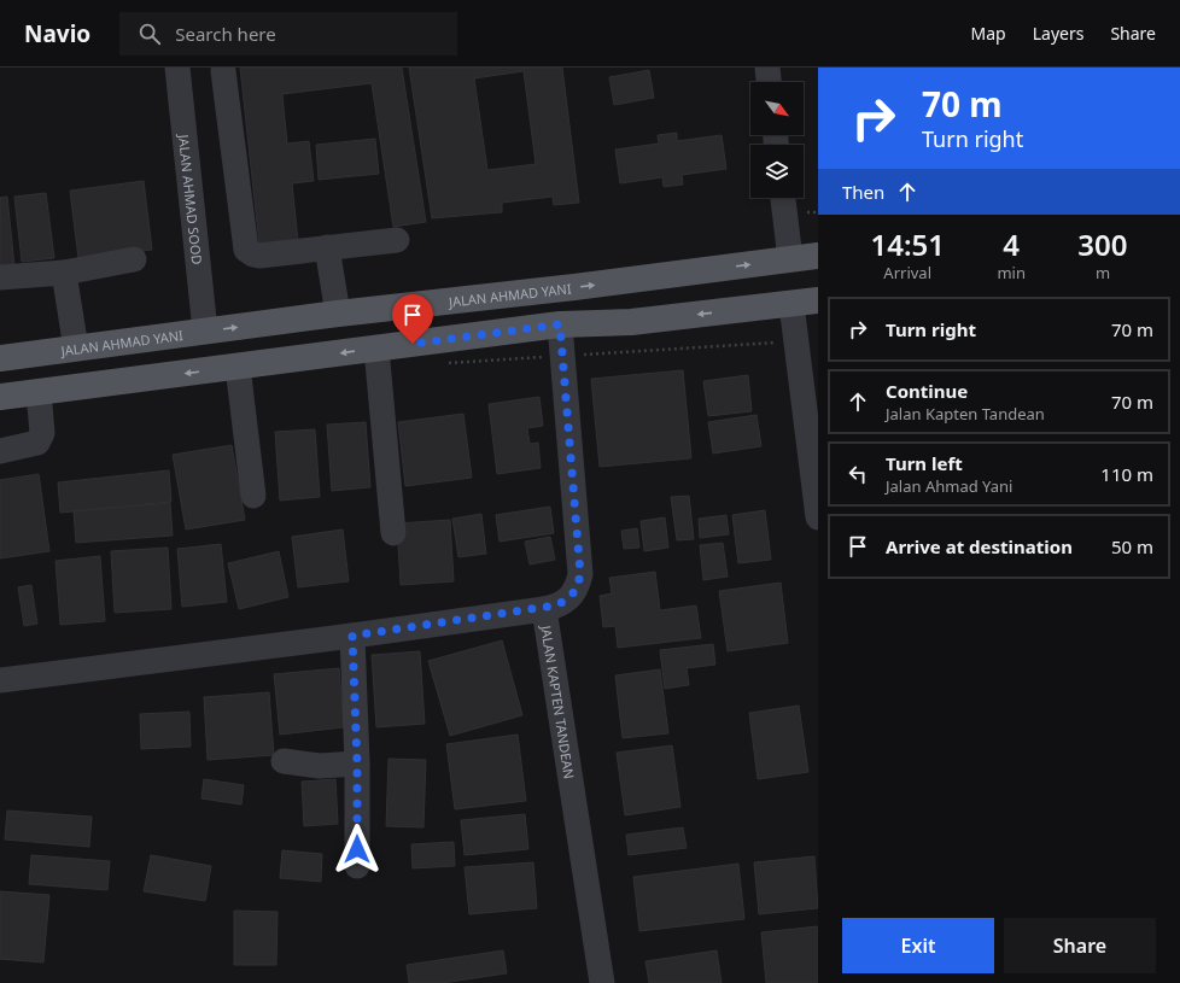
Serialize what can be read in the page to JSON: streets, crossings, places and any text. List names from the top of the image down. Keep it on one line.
{"streets":{"main road":["JALAN AHMAD YANI"],"street":["JALAN AHMAD SOOD","JALAN KAPTEN TANDEAN"]},"crossings":[["JALAN AHMAD SOOD","JALAN AHMAD YANI"]],"north":"bottom right","page":{"header":"Navio","search":"Search here","nav":["Map","Layers","Share"],"turn":["70 m","Turn right"],"then":"Then","eta":["14:51","Arrival","4","min","300","m"],"list":[{"name":"Turn right","value":"70 m"},{"name":"Continue","note":"Jalan Kapten Tandean","value":"70 m"},{"name":"Turn left","note":"Jalan Ahmad Yani","value":"110 m"},{"name":"Arrive at destination","value":"50 m"}],"buttons":["Exit","Share"]}}
